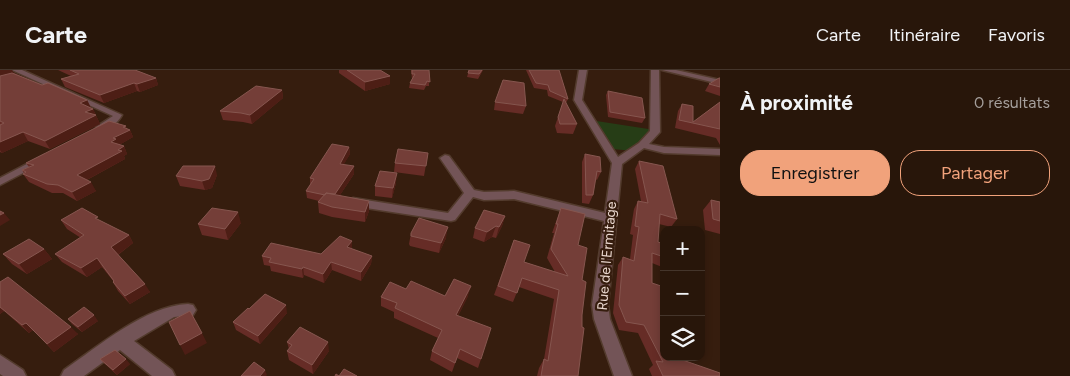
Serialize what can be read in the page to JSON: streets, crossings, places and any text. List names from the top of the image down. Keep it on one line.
{"streets":{"street":["Rue de l'Ermitage"]},"page":{"header":"Carte","nav":["Carte","Itinéraire","Favoris"],"heading":["À proximité","0 résultats"],"buttons":["Enregistrer","Partager"],"map_buttons":["+","−"]}}
